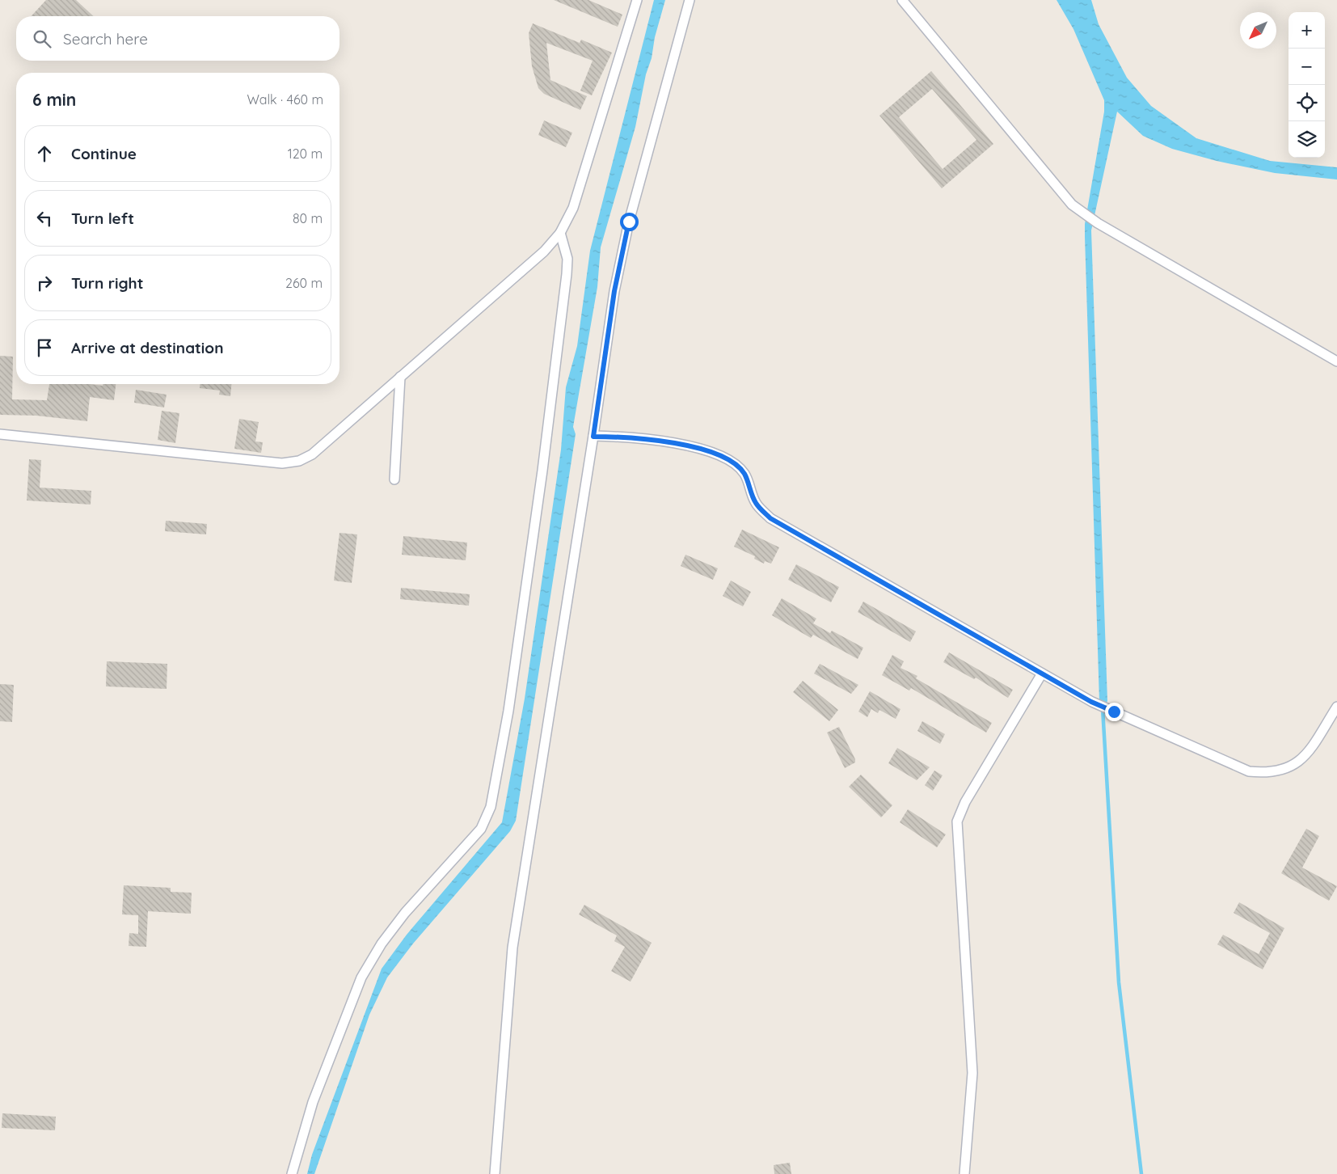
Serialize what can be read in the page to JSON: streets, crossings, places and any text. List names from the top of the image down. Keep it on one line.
{"north":"bottom left","page":{"map_buttons":["+","−"],"search":"Search here","heading":["6 min","Walk · 460 m"],"list":[["Continue","120 m"],["Turn left","80 m"],["Turn right","260 m"],"Arrive at destination"]}}
